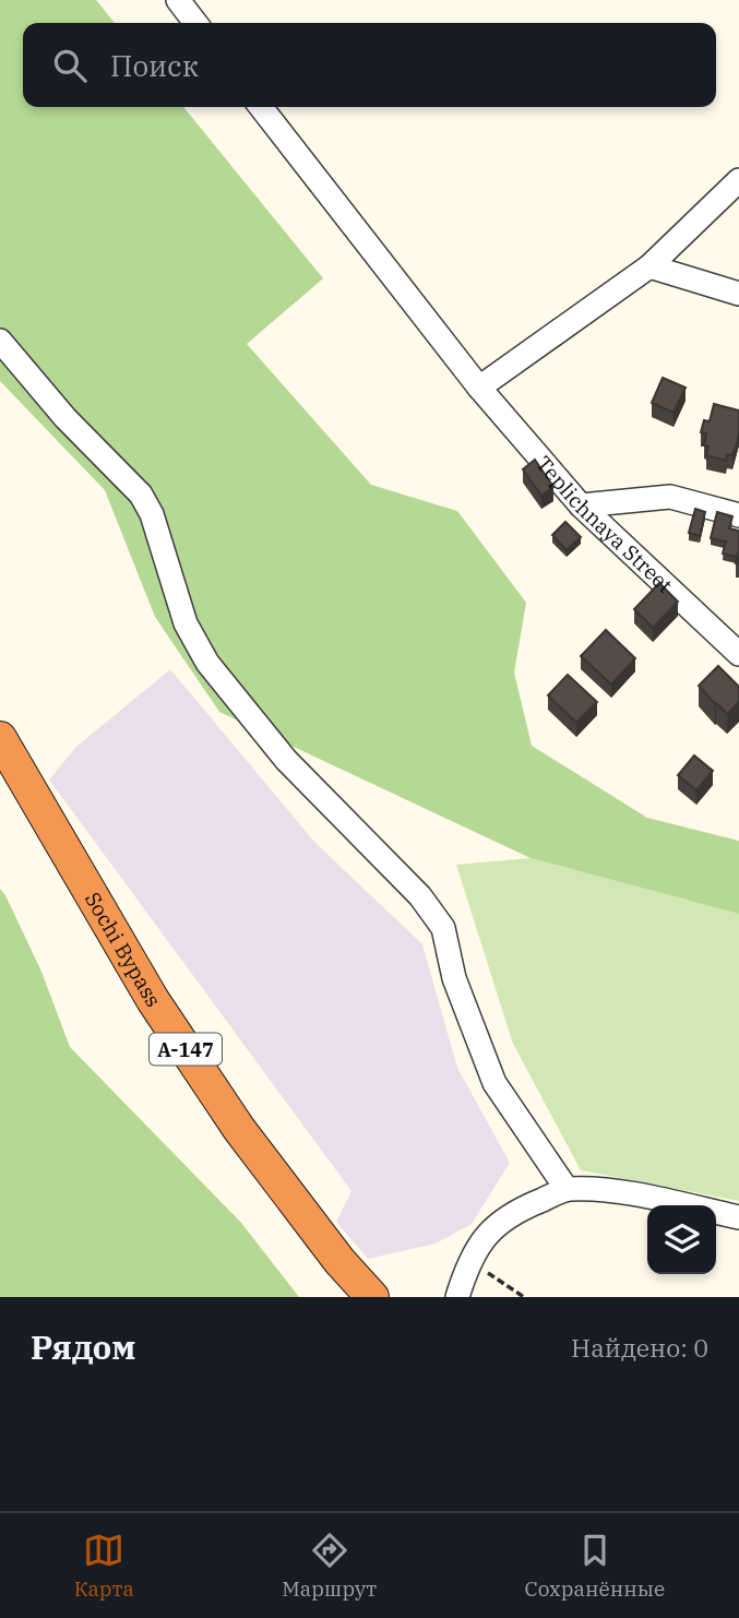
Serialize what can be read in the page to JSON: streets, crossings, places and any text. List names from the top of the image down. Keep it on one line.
{"streets":{"highway":["Sochi Bypass","А-147"],"street":["Teplichnaya Street"]},"page":{"search":"Поиск","heading":["Рядом","Найдено: 0"],"nav":["Карта","Маршрут","Сохранённые"]}}
